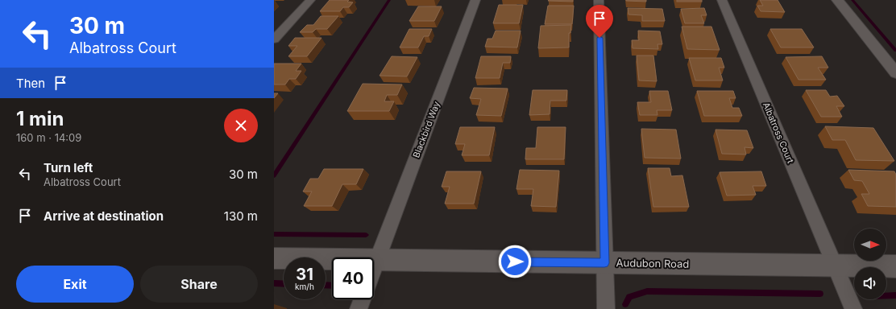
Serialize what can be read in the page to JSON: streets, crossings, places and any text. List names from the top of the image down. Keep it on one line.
{"streets":{"street":["Blackbird Way","Albatross Court","Audubon Road"]},"crossings":[["Blackbird Way","Audubon Road"],["Albatross Court","Audubon Road"]],"north":"right","page":{"turn":["30 m","Albatross Court"],"then":"Then","heading":["1 min","160 m · 14:09"],"list":[{"name":"Turn left","note":"Albatross Court","value":"30 m"},{"name":"Arrive at destination","value":"130 m"}],"speed":"31 km/h","limit":"40","buttons":["Exit","Share"]}}
